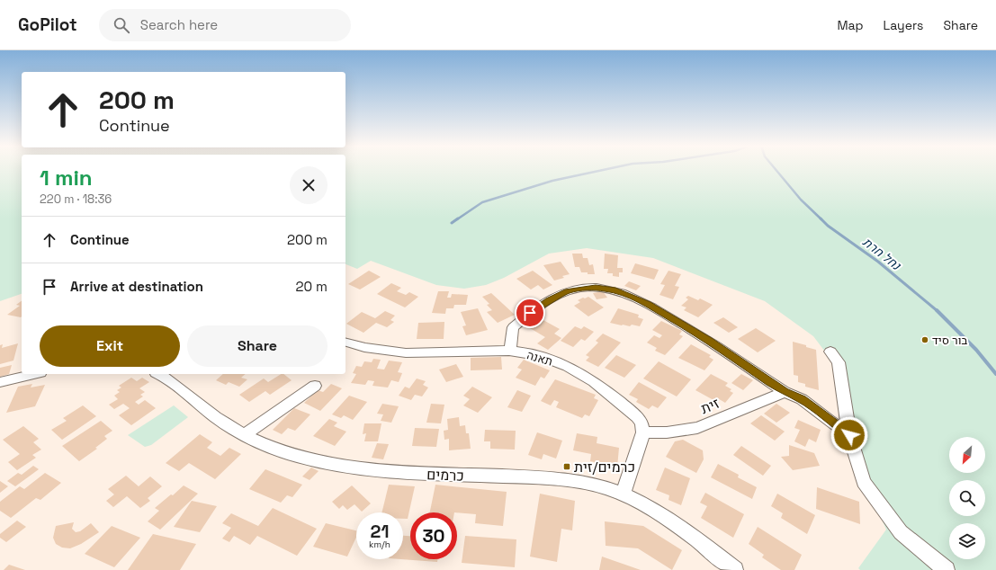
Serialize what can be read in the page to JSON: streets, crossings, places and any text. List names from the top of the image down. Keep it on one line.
{"streets":{"street":["תאנה","זית","כרמים"]},"crossings":[["תאנה","זית"]],"water":["נחל חרת"],"places":{"other":["בור סיד"],"transit":["כרמים/זית"]},"north":"bottom left","page":{"header":"GoPilot","search":"Search here","nav":["Map","Layers","Share"],"turn":["200 m","Continue"],"heading":["1 min","220 m · 18:36"],"list":[{"name":"Continue","value":"200 m"},{"name":"Arrive at destination","value":"20 m"}],"buttons":["Exit","Share"],"speed":"21 km/h","limit":"30"}}
